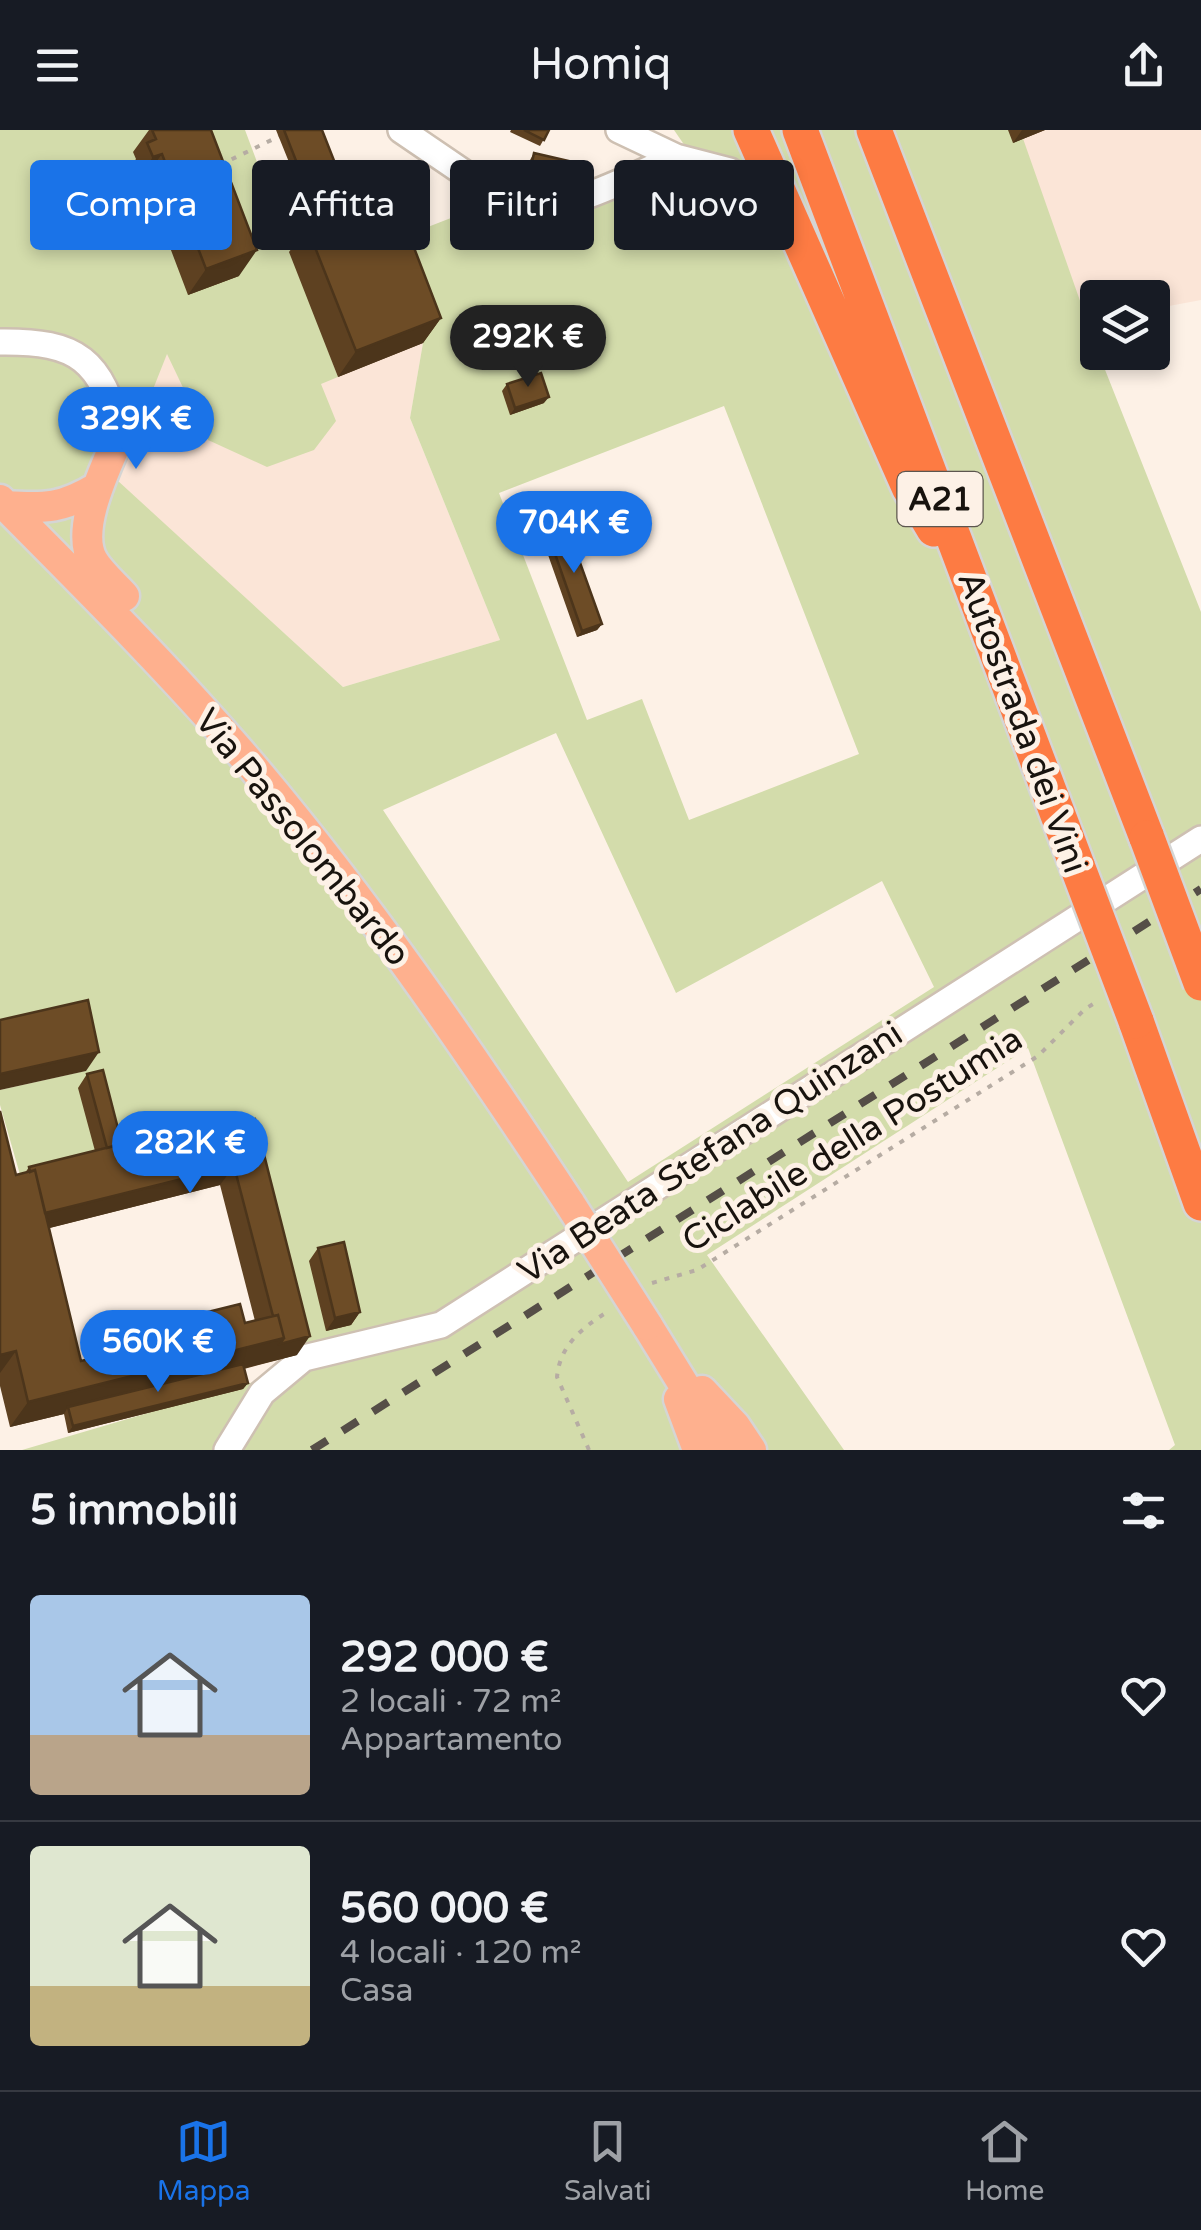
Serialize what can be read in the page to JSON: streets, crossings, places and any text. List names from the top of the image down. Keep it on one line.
{"streets":{"highway":["A21","Autostrada dei Vini"],"main road":["Via Passolombardo"],"lane":["Via Beata Stefana Quinzani"],"path":["Ciclabile della Postumia"]},"page":{"header":"Homiq","chip":["Compra","Affitta","Filtri","Nuovo"],"price":["292K €","329K €","704K €","282K €","560K €"],"heading":"5 immobili","list":[{"name":"292 000 €","note":"2 locali · 72 m² · Appartamento"},{"name":"560 000 €","note":"4 locali · 120 m² · Casa"}],"tabs":["Mappa","Salvati","Home"]}}
